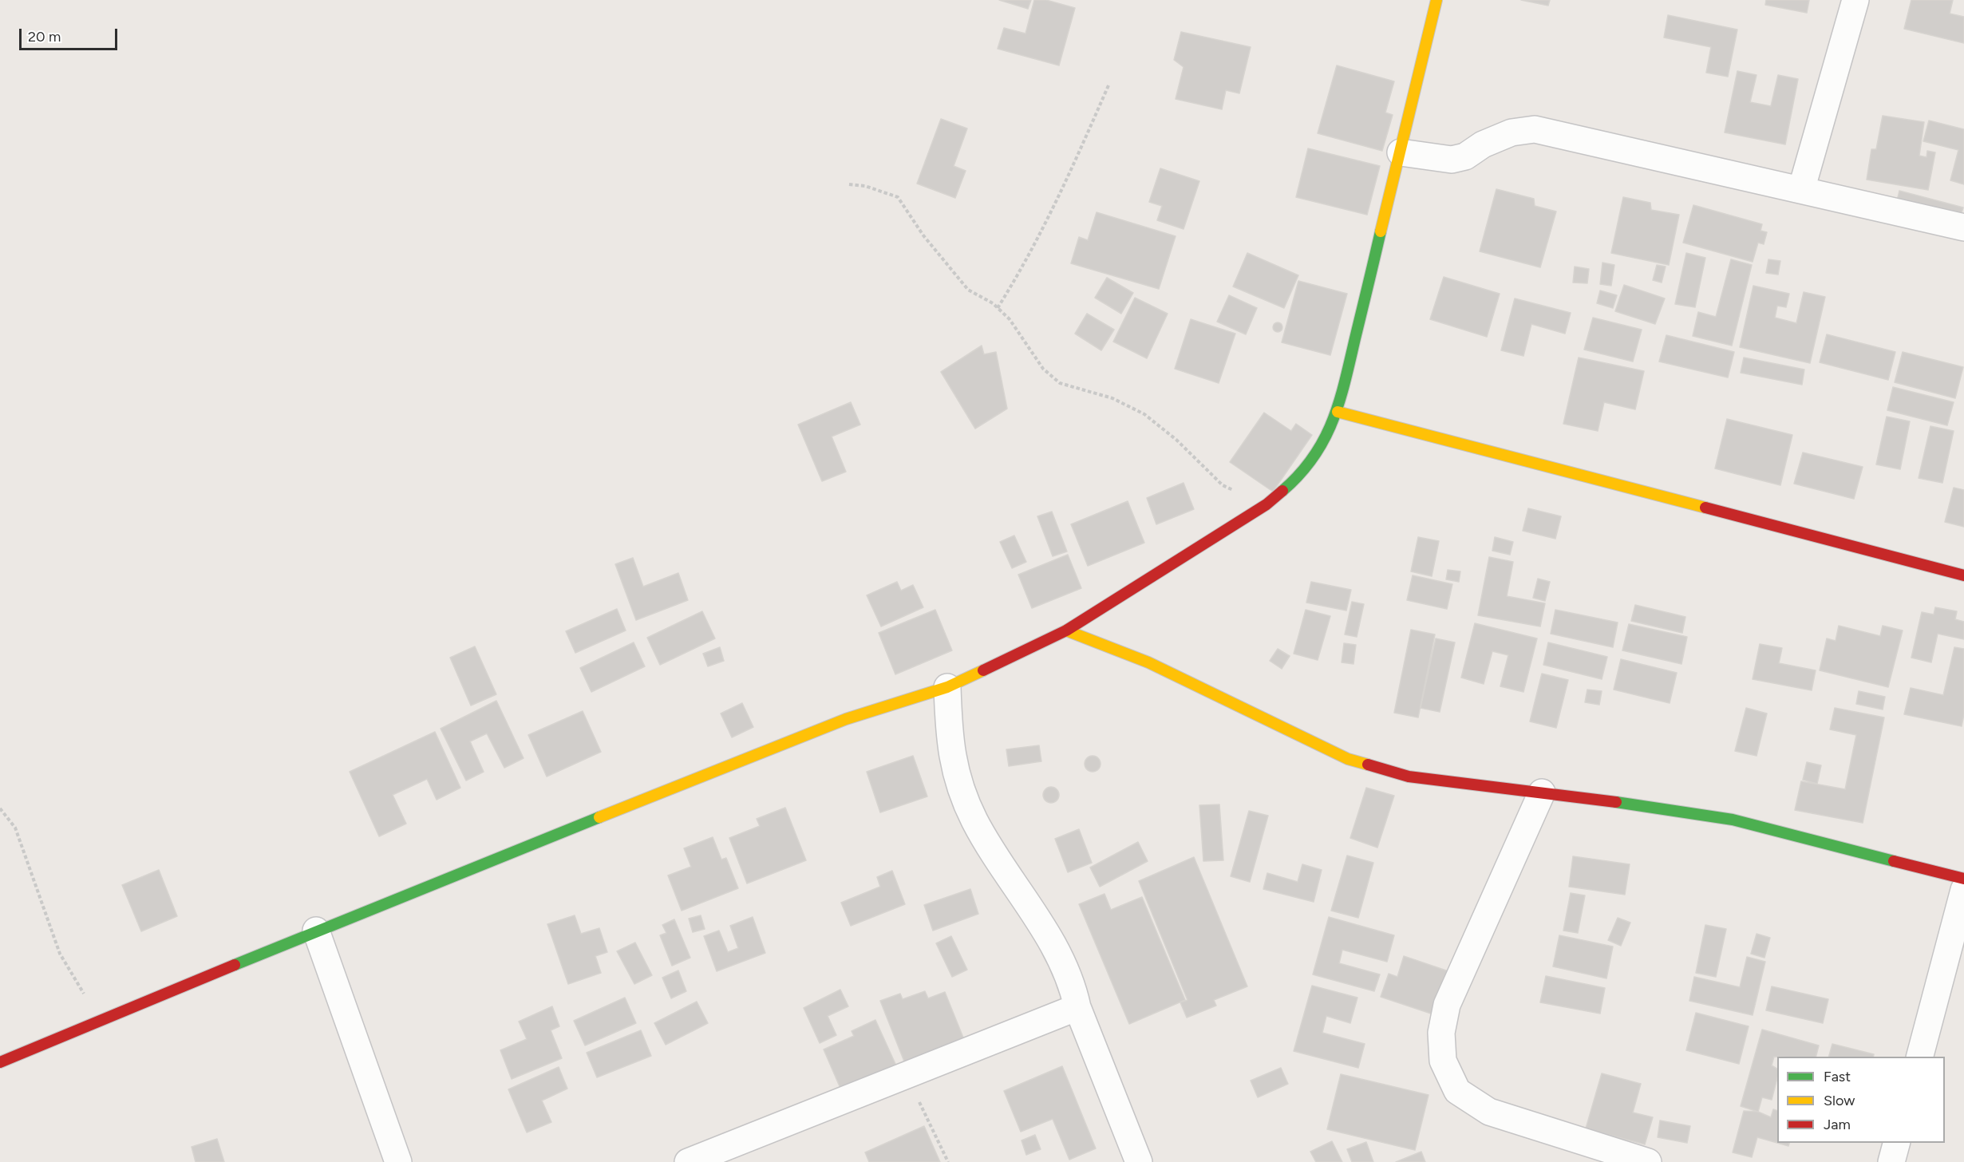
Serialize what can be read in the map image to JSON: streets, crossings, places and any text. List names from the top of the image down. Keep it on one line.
{"legend":["Fast","Slow","Jam"],"scale_bar":"20 m"}
